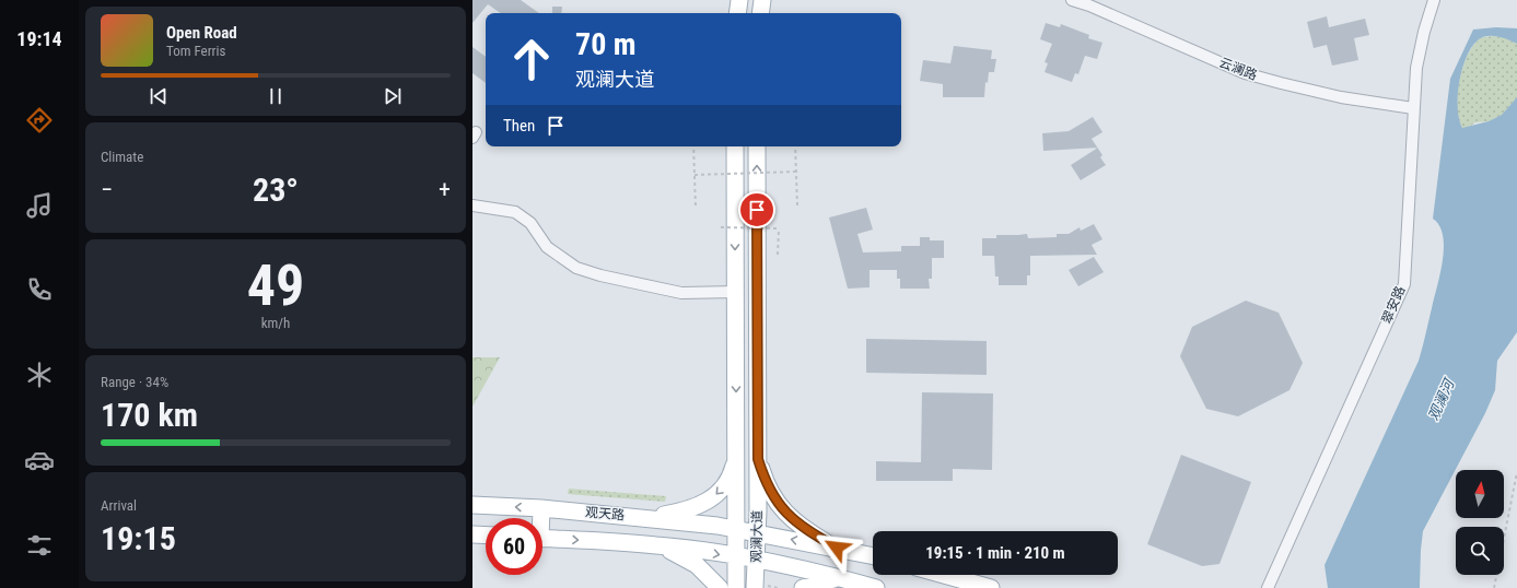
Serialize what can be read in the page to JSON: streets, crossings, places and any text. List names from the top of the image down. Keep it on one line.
{"streets":{"main road":["观天路","观澜大道"],"street":["云澜路","翠安路"]},"crossings":[["云澜路","翠安路"],["观天路","观澜大道"]],"water":["观澜河"],"north":"top","page":{"tabs":"19:14","turn":["70 m","观澜大道"],"song":["Open Road","Tom Ferris"],"then":"Then","tile":["Climate",["49","km/h"],["Range · 34%","170 km"],["Arrival","19:15"]],"heat":["−","23°","+"],"limit":"60","trip":"19:15 · 1 min · 210 m"}}
